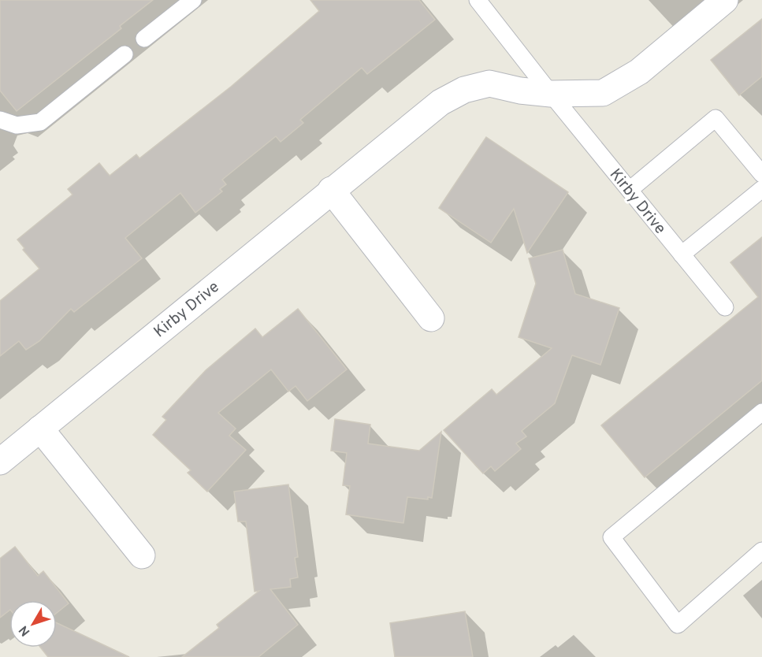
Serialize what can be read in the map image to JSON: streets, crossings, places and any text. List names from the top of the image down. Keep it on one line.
{"streets":{"street":["Kirby Drive"]},"north":"bottom left"}
